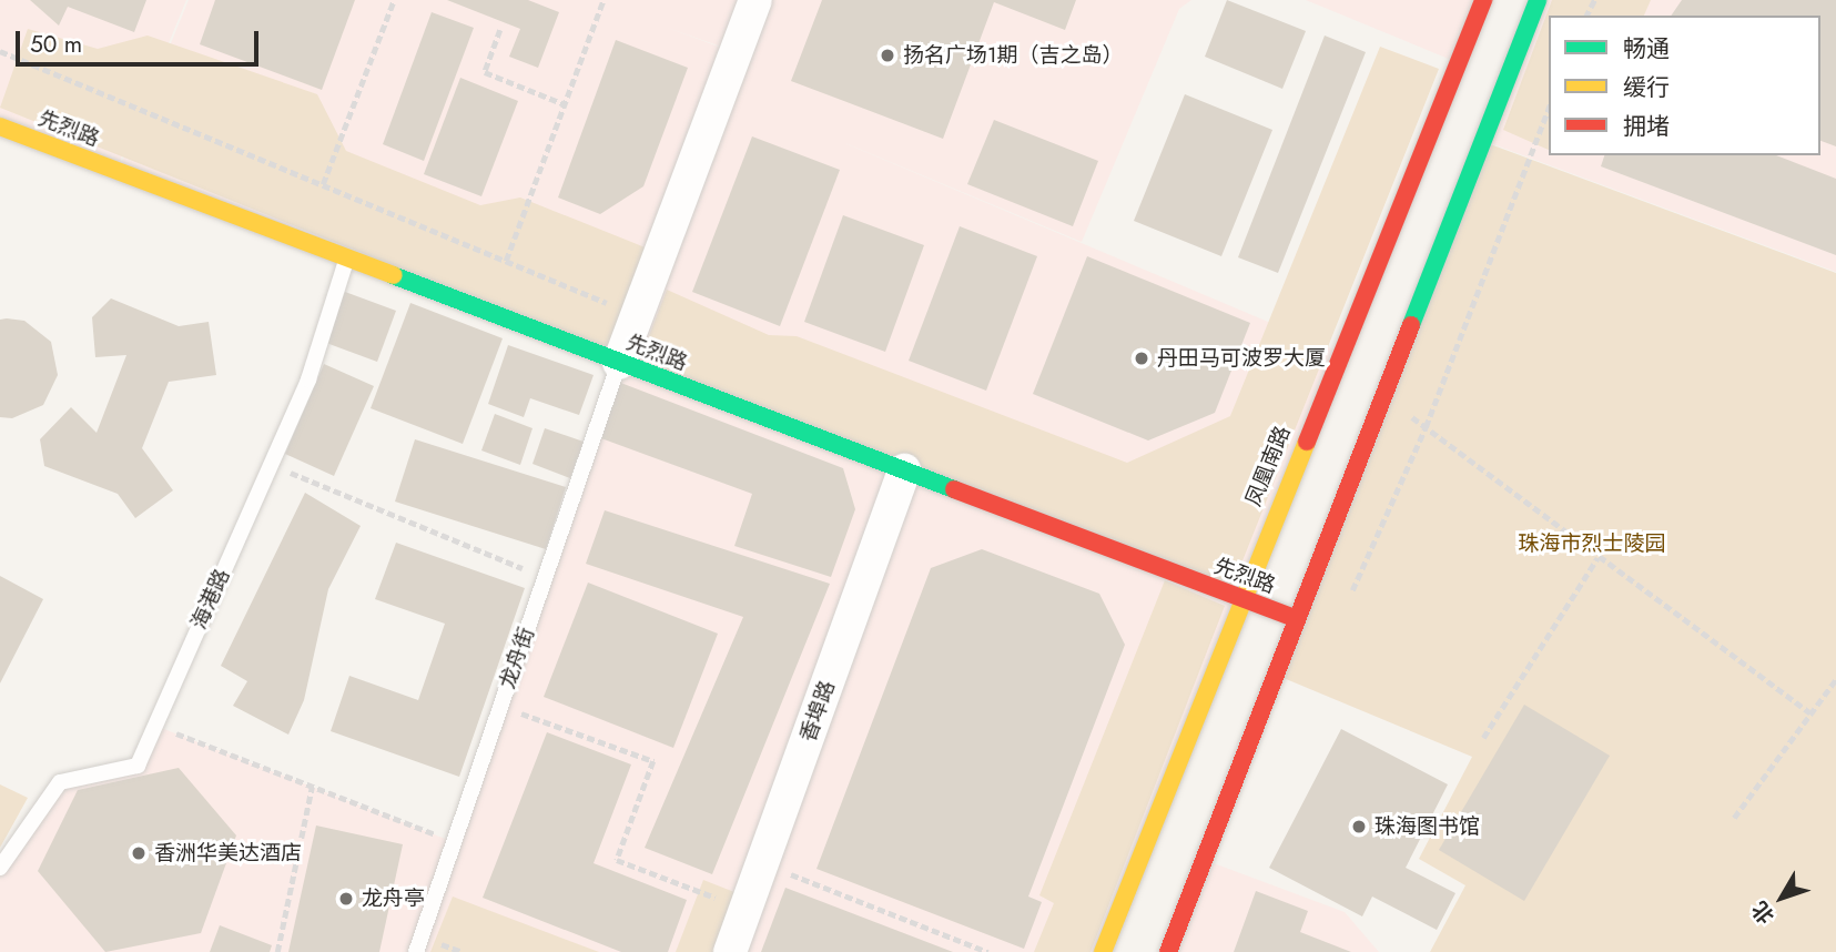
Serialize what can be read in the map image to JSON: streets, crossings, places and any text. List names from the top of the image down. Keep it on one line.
{"streets":{"main road":["先烈路","凤凰南路"],"street":["香埠路"],"lane":["海港路","龙舟街"]},"crossings":[["先烈路","凤凰南路"],["先烈路","海港路"],["先烈路","龙舟街"],["先烈路","香埠路"]],"parks":["珠海市烈士陵园"],"places":["扬名广场1期（吉之岛）","丹田马可波罗大厦","珠海图书馆","香洲华美达酒店","龙舟亭"],"legend":["畅通","缓行","拥堵"],"scale_bar":"50 m","north":"bottom left"}
